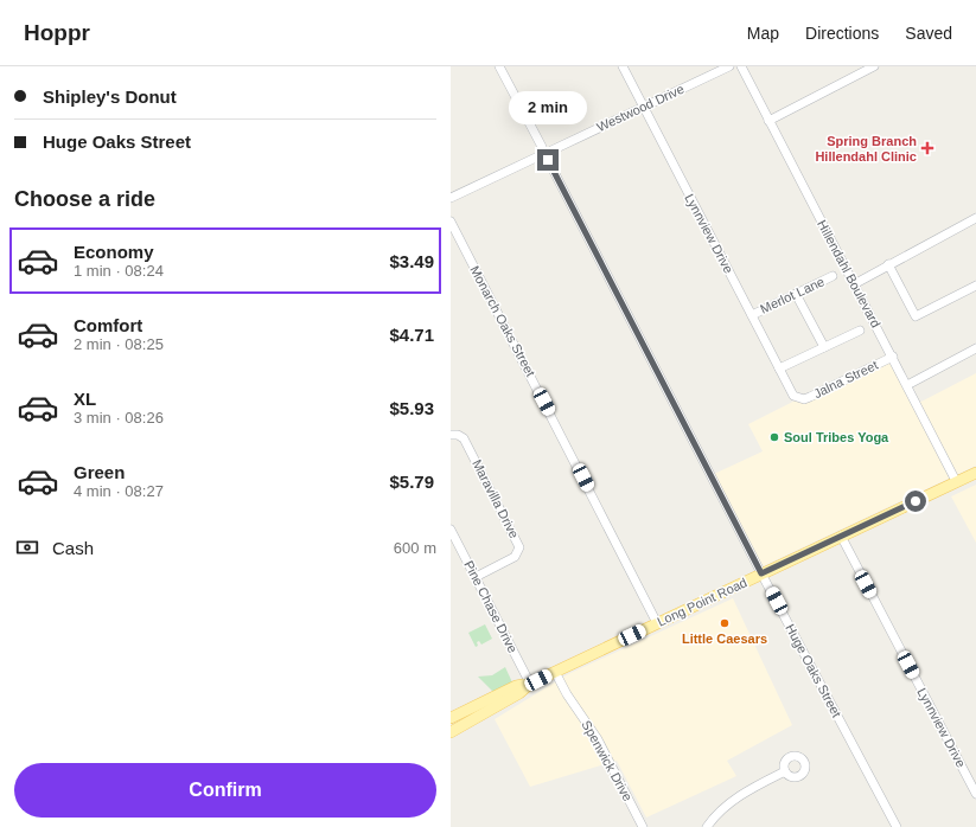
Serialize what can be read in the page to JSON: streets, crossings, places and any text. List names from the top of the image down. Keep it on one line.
{"streets":{"main road":["Long Point Road"],"street":["Westwood Drive","Lynnview Drive","Hillendahl Boulevard","Merlot Lane","Monarch Oaks Street","Jalna Street","Maravilla Drive","Pine Chase Drive","Huge Oaks Street","Spenwick Drive"]},"crossings":[["Westwood Drive","Lynnview Drive"],["Westwood Drive","Huge Oaks Street"],["Lynnview Drive","Merlot Lane"],["Lynnview Drive","Jalna Street"],["Lynnview Drive","Long Point Road"],["Hillendahl Boulevard","Jalna Street"],["Hillendahl Boulevard","Long Point Road"],["Monarch Oaks Street","Long Point Road"],["Maravilla Drive","Pine Chase Drive"],["Long Point Road","Pine Chase Drive"],["Long Point Road","Huge Oaks Street"],["Long Point Road","Spenwick Drive"]],"places":{"health":["Spring Branch Hillendahl Clinic"],"other":["Soul Tribes Yoga","Little Caesars"]},"page":{"header":"Hoppr","nav":["Map","Directions","Saved"],"banner":["Shipley's Donut","Huge Oaks Street"],"bubble":"2 min","heading":"Choose a ride","list":[{"name":"Economy","note":"1 min · 08:24","value":"$3.49"},{"name":"Comfort","note":"2 min · 08:25","value":"$4.71"},{"name":"XL","note":"3 min · 08:26","value":"$5.93"},{"name":"Green","note":"4 min · 08:27","value":"$5.79"}],"pay":["Cash","600 m"],"buttons":"Confirm"}}
